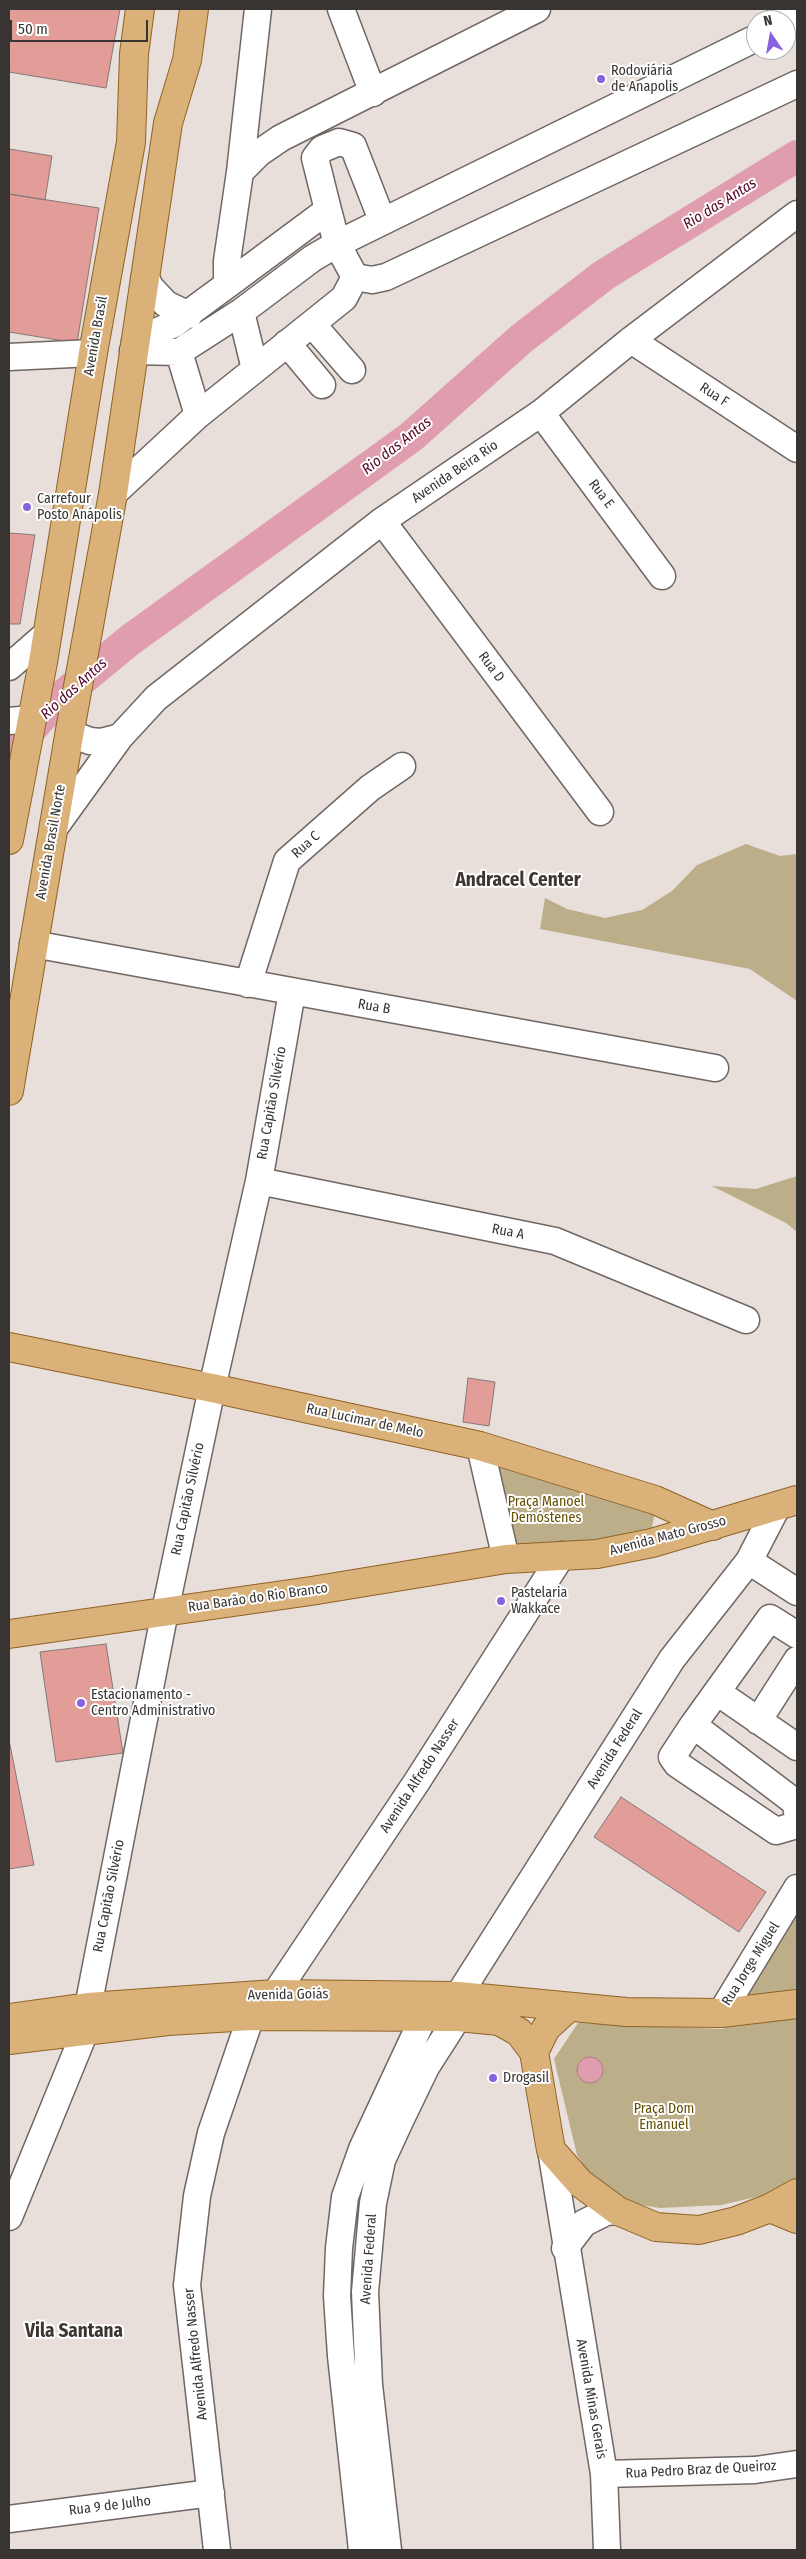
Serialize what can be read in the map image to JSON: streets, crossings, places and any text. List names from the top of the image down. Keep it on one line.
{"streets":{"main road":["Avenida Brasil","Avenida Brasil Norte","Rua Lucimar de Melo","Avenida Mato Grosso","Rua Barão do Rio Branco","Avenida Goiás","Avenida Minas Gerais"],"street":["Rua F","Avenida Beira Rio","Rua E","Rua D","Rua C","Rua B","Rua Capitão Silvério","Rua A","Avenida Federal","Avenida Alfredo Nasser","Rua Jorge Miguel","Rua Pedro Braz de Queiroz","Rua 9 de Julho"]},"crossings":[["Rua F","Avenida Beira Rio"],["Avenida Beira Rio","Rua E"],["Avenida Beira Rio","Rua D"],["Avenida Beira Rio","Avenida Brasil Norte"],["Avenida Brasil Norte","Rua B"],["Rua C","Rua B"],["Rua B","Rua Capitão Silvério"],["Rua Capitão Silvério","Rua A"],["Rua Capitão Silvério","Rua Lucimar de Melo"],["Rua Capitão Silvério","Rua Barão do Rio Branco"],["Rua Capitão Silvério","Avenida Goiás"],["Rua Lucimar de Melo","Avenida Mato Grosso"],["Avenida Mato Grosso","Rua Barão do Rio Branco"],["Avenida Mato Grosso","Avenida Federal"],["Avenida Mato Grosso","Avenida Alfredo Nasser"],["Avenida Federal","Avenida Goiás"],["Avenida Alfredo Nasser","Avenida Goiás"],["Avenida Alfredo Nasser","Rua 9 de Julho"],["Avenida Goiás","Avenida Minas Gerais"],["Avenida Minas Gerais","Rua Pedro Braz de Queiroz"]],"districts":["Andracel Center","Vila Santana"],"water":["Rio das Antas"],"parks":["Praça Manoel Demóstenes","Praça Dom Emanuel"],"places":["Rodoviária de Anapolis","Carrefour Posto Anápolis","Pastelaria Wakkace","Estacionamento - Centro Administrativo","Drogasil"],"scale_bar":"50 m","north":"top"}
